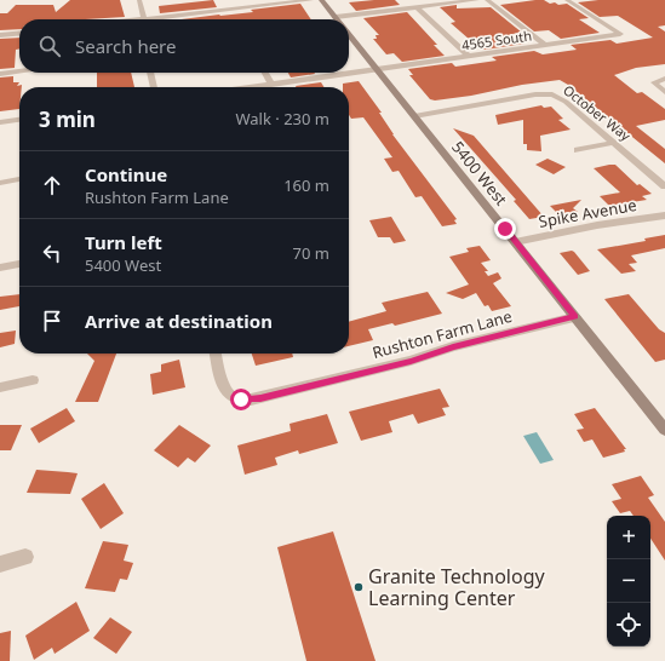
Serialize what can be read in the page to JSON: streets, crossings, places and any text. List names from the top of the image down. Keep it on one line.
{"streets":{"street":["4565 South","October Way","5400 West","Spike Avenue","Rushton Farm Lane"]},"crossings":[["4565 South","5400 West"],["October Way","5400 West"],["5400 West","Spike Avenue"],["5400 West","Rushton Farm Lane"]],"places":["Granite Technology Learning Center"],"page":{"search":"Search here","heading":["3 min","Walk · 230 m"],"list":[["Continue","Rushton Farm Lane","160 m"],["Turn left","5400 West","70 m"],"Arrive at destination"],"map_buttons":["+","−"]}}
